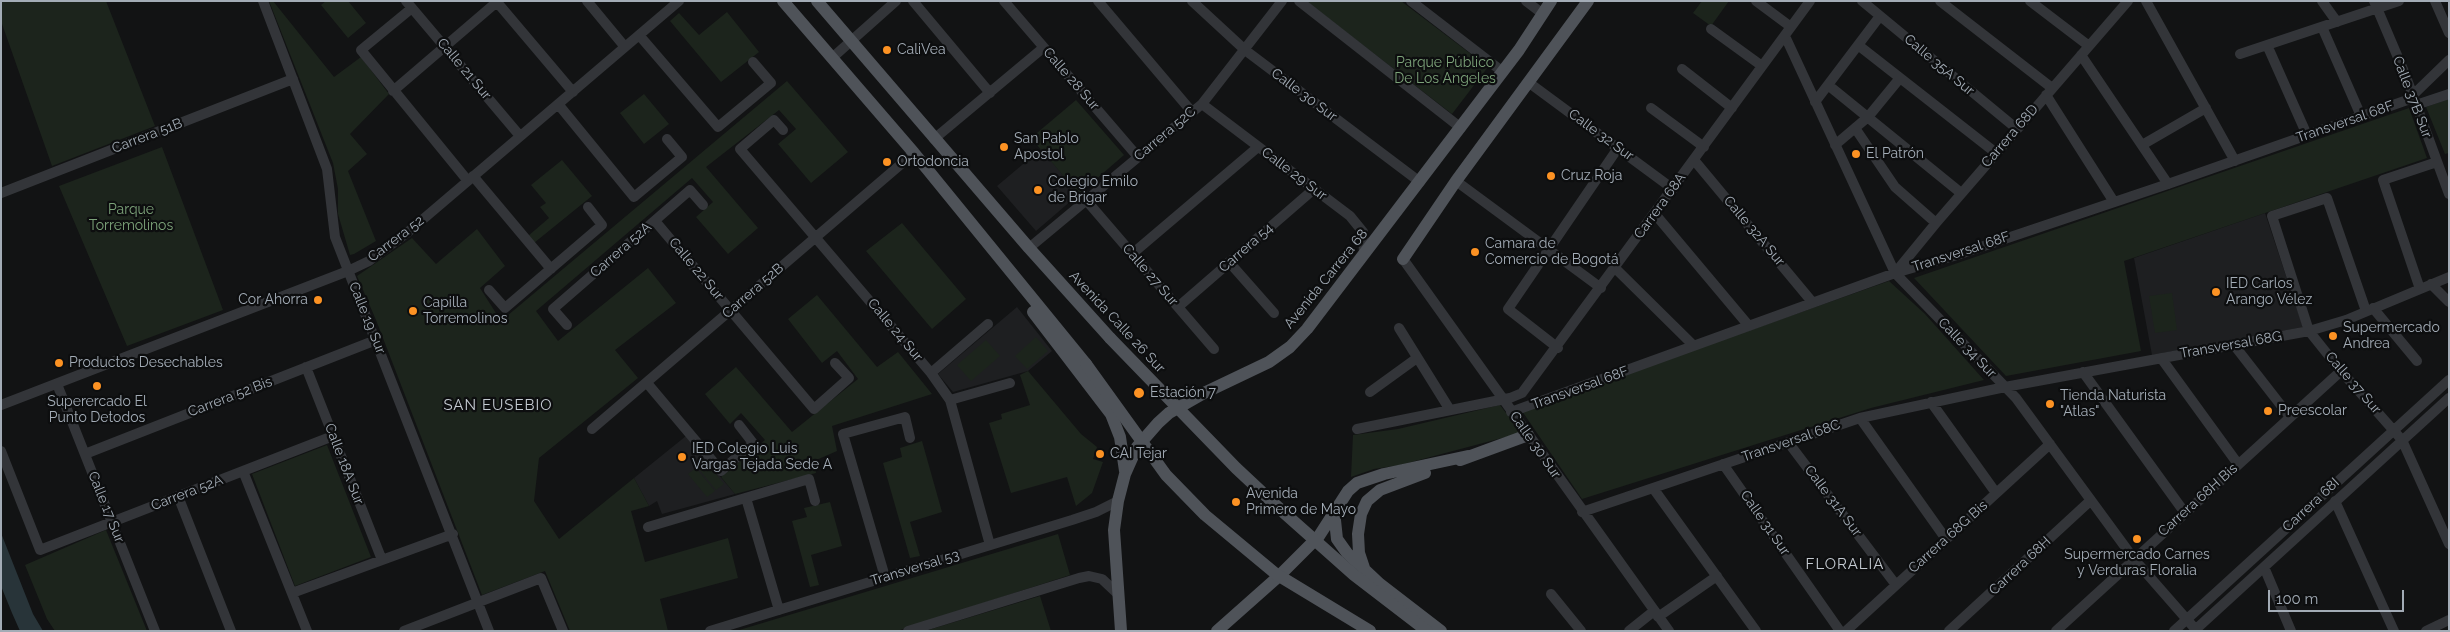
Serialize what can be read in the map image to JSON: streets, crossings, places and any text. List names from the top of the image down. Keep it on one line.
{"streets":{"main road":["Avenida Carrera 68","Avenida Calle 26 Sur"],"street":["Calle 35A Sur","Calle 21 Sur","Calle 28 Sur","Calle 30 Sur","Calle 37B Sur","Transversal 68F","Carrera 52C","Calle 32 Sur","Carrera 51B","Carrera 68D","Calle 29 Sur","Carrera 68A","Calle 32A Sur","Carrera 52","Carrera 54","Carrera 52A","Calle 22 Sur","Calle 27 Sur","Carrera 52B","Calle 19 Sur","Calle 24 Sur","Transversal 68G","Calle 34 Sur","Calle 37 Sur","Carrera 52 Bis","Transversal 68C","Calle 18A Sur","Carrera 68H Bis","Calle 31A Sur","Carrera 68I","Calle 17 Sur","Calle 31 Sur","Carrera 68G Bis","Carrera 68H","Transversal 53"]},"crossings":[["Calle 35A Sur","Carrera 68D"],["Calle 21 Sur","Carrera 52"],["Calle 28 Sur","Carrera 52C"],["Calle 30 Sur","Transversal 68F"],["Calle 30 Sur","Carrera 52C"],["Calle 30 Sur","Carrera 68A"],["Calle 30 Sur","Avenida Carrera 68"],["Calle 30 Sur","Transversal 68C"],["Calle 37B Sur","Transversal 68F"],["Transversal 68F","Carrera 68D"],["Transversal 68F","Calle 32A Sur"],["Transversal 68F","Calle 34 Sur"],["Carrera 52C","Calle 29 Sur"],["Carrera 52C","Calle 27 Sur"],["Carrera 52C","Avenida Calle 26 Sur"],["Calle 32 Sur","Carrera 68A"],["Carrera 51B","Calle 19 Sur"],["Carrera 68D","Calle 34 Sur"],["Calle 29 Sur","Carrera 54"],["Calle 29 Sur","Avenida Carrera 68"],["Carrera 68A","Calle 32A Sur"],["Carrera 68A","Calle 34 Sur"],["Carrera 52","Calle 19 Sur"],["Carrera 52","Calle 17 Sur"],["Carrera 54","Calle 27 Sur"],["Carrera 52A","Calle 22 Sur"],["Carrera 52A","Calle 18A Sur"],["Carrera 52A","Calle 17 Sur"],["Calle 22 Sur","Carrera 52B"],["Avenida Carrera 68","Transversal 53"],["Carrera 52B","Calle 24 Sur"],["Calle 19 Sur","Carrera 52 Bis"],["Calle 24 Sur","Transversal 53"],["Transversal 68G","Calle 34 Sur"],["Transversal 68G","Calle 37 Sur"],["Transversal 68G","Transversal 68C"],["Calle 34 Sur","Transversal 68C"],["Calle 34 Sur","Carrera 68H Bis"],["Calle 34 Sur","Carrera 68I"],["Calle 34 Sur","Carrera 68G Bis"],["Calle 34 Sur","Carrera 68H"],["Calle 37 Sur","Carrera 68H Bis"],["Calle 37 Sur","Carrera 68I"],["Carrera 52 Bis","Calle 18A Sur"],["Carrera 52 Bis","Calle 17 Sur"],["Transversal 68C","Calle 31A Sur"],["Transversal 68C","Calle 31 Sur"],["Calle 31A Sur","Carrera 68G Bis"]],"districts":["SAN EUSEBIO","FLORALIA"],"parks":["Parque Público De Los Angeles","Parque Torremolinos"],"places":["CaliVea","San Pablo Apostol","El Patrón","Ortodoncia","Cruz Roja","Colegio Emilo de Brigar","Camara de Comercio de Bogotá","IED Carlos Arango Vélez","Cor Ahorra","Capilla Torremolinos","Supermercado Andrea","Productos Desechables","Superercado El Punto Detodos","Estación 7","Tienda Naturista \"Atlas\"","Preescolar","CAI Tejar","IED Colegio Luis Vargas Tejada Sede A","Avenida Primero de Mayo","Supermercado Carnes y Verduras Floralia"],"scale_bar":"100 m"}
